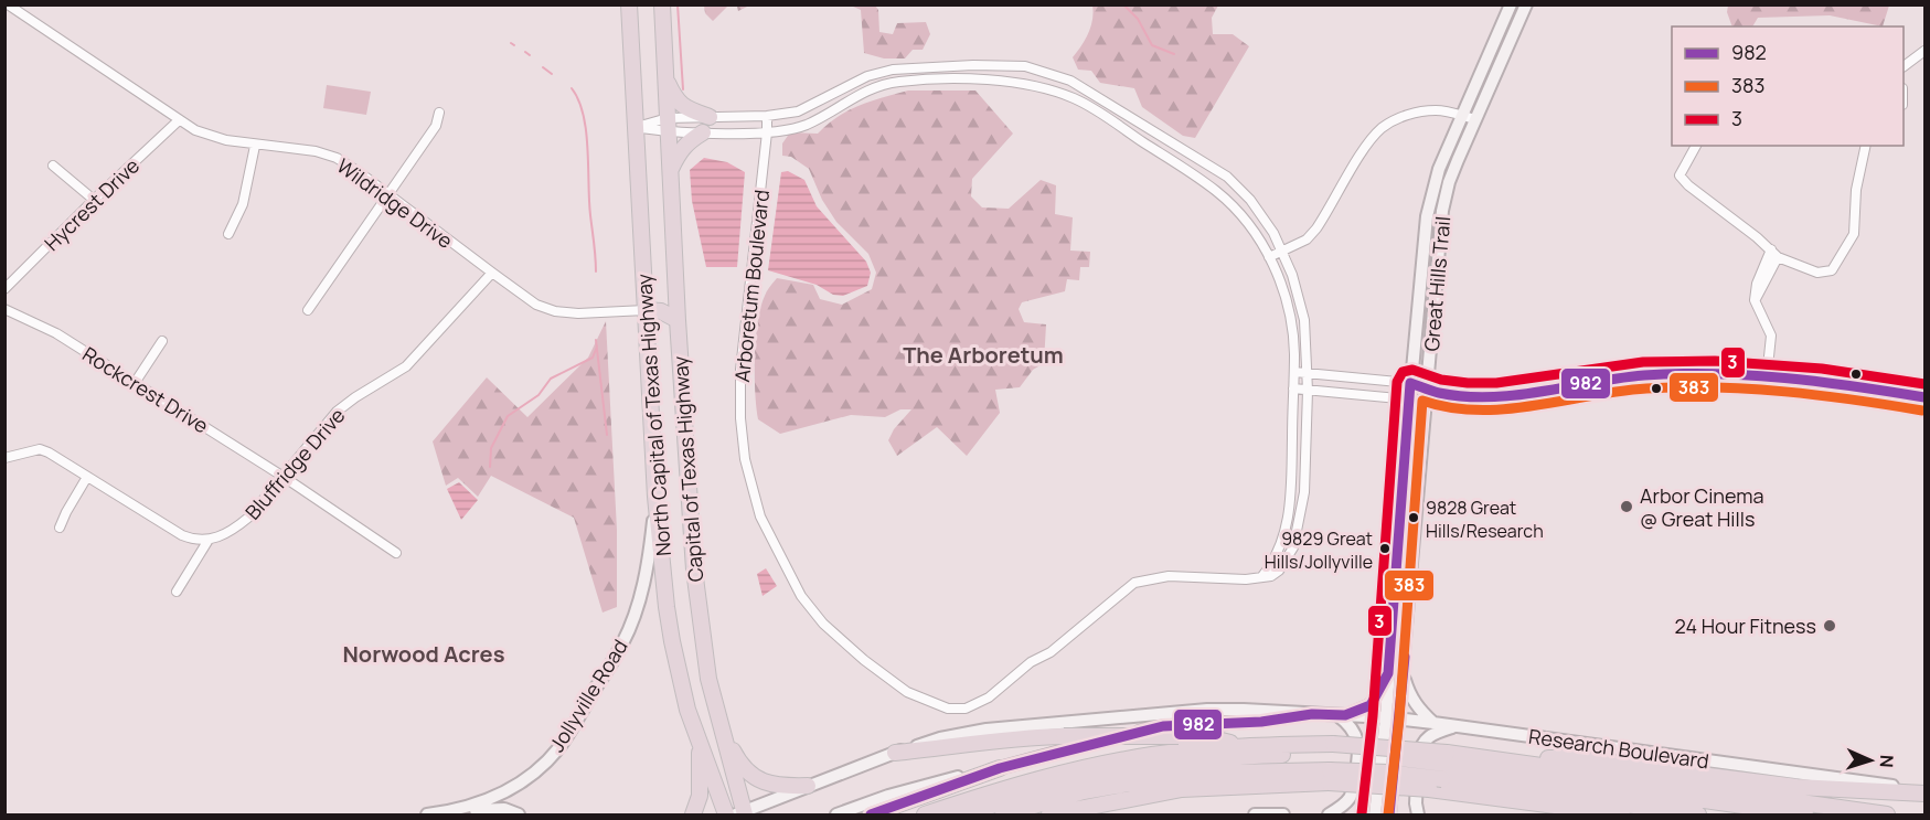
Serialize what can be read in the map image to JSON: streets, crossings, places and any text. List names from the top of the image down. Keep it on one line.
{"streets":{"highway":["North Capital of Texas Highway","Capital of Texas Highway"],"street":["Wildridge Drive","Hycrest Drive","Great Hills Trail","Arboretum Boulevard","Rockcrest Drive","Bluffridge Drive","Jollyville Road","Research Boulevard"]},"crossings":[["Wildridge Drive","Hycrest Drive"],["Wildridge Drive","North Capital of Texas Highway"],["Wildridge Drive","Bluffridge Drive"],["Great Hills Trail","Research Boulevard"],["Arboretum Boulevard","North Capital of Texas Highway"],["Arboretum Boulevard","Capital of Texas Highway"],["Rockcrest Drive","Bluffridge Drive"],["North Capital of Texas Highway","Jollyville Road"],["Capital of Texas Highway","Research Boulevard"]],"districts":["The Arboretum","Norwood Acres"],"places":["Arbor Cinema @ Great Hills","9828 Great Hills/Research","9829 Great Hills/Jollyville","24 Hour Fitness"],"lines":["transit line 3","transit line 982","transit line 383"],"legend":["982","383","3"],"north":"right"}
